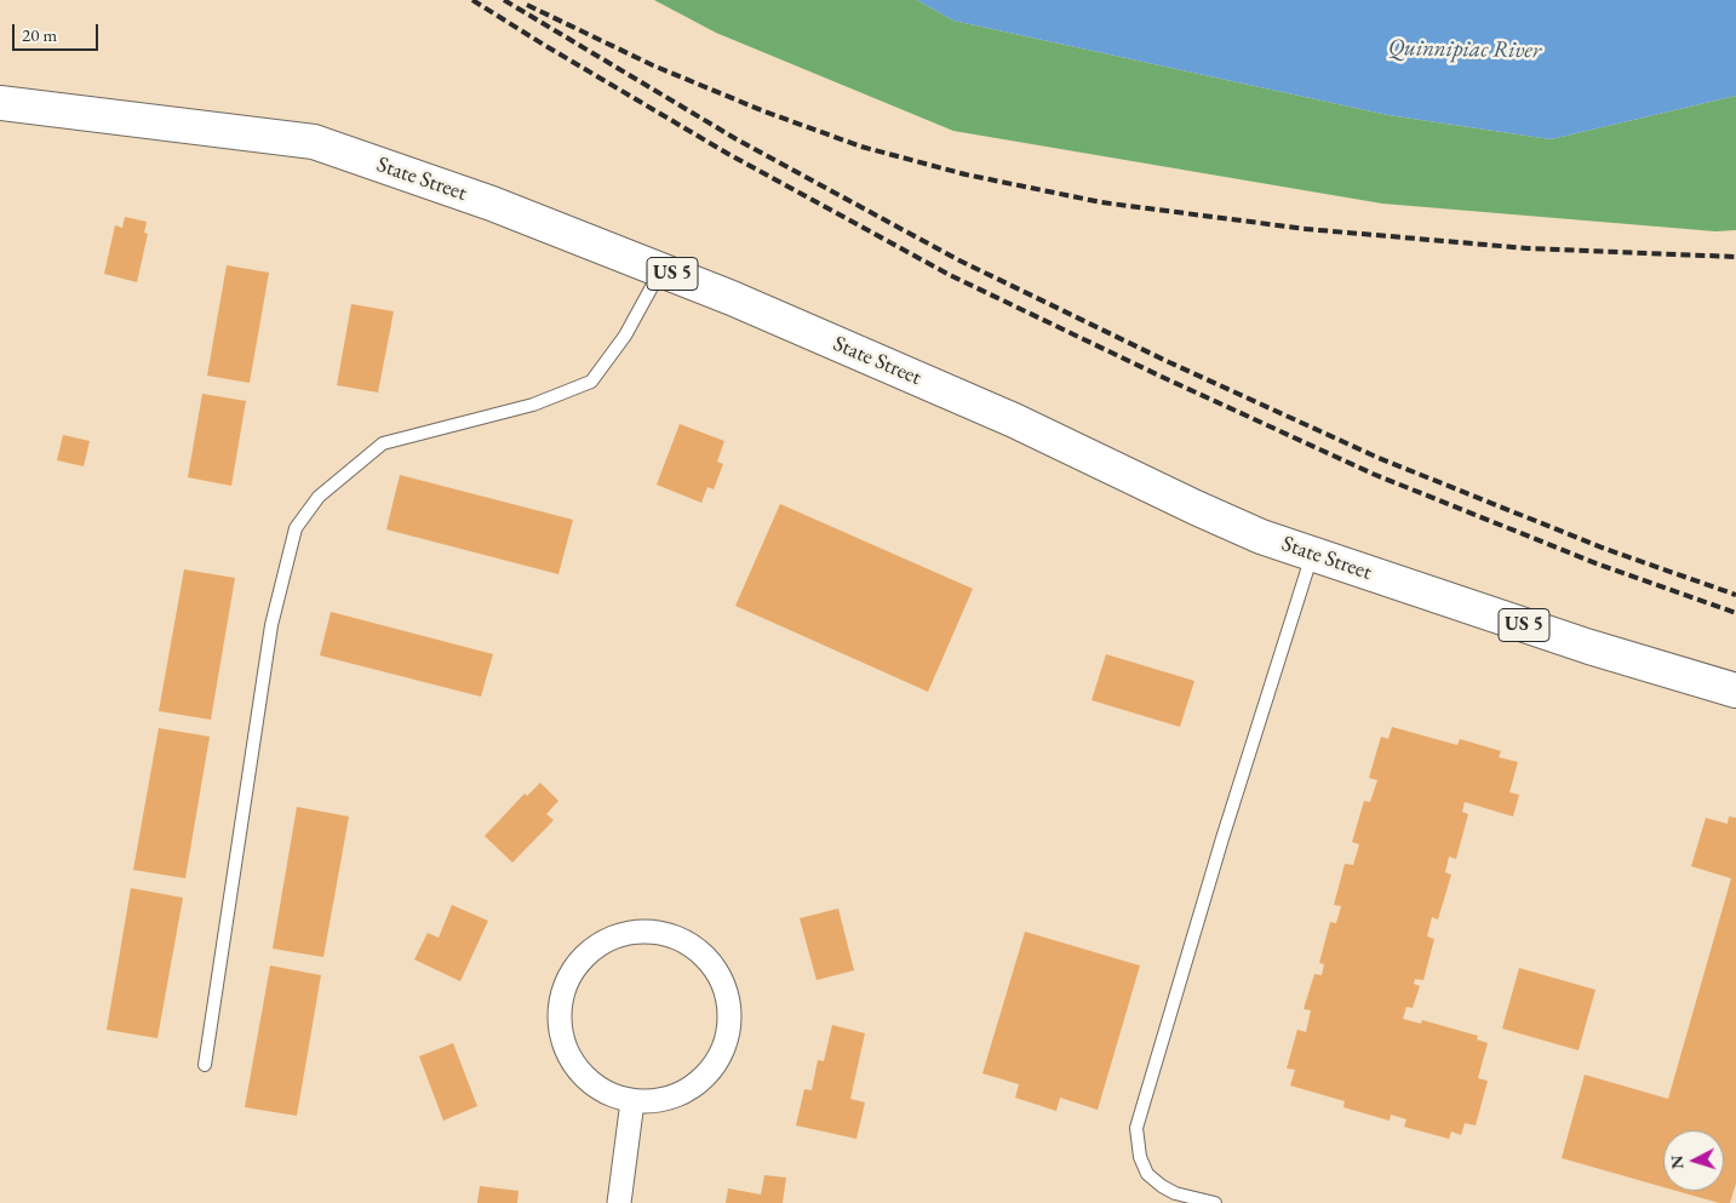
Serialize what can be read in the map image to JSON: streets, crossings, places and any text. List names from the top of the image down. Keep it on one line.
{"streets":{"main road":["State Street","US 5"]},"water":["Quinnipiac River"],"scale_bar":"20 m","north":"left"}
